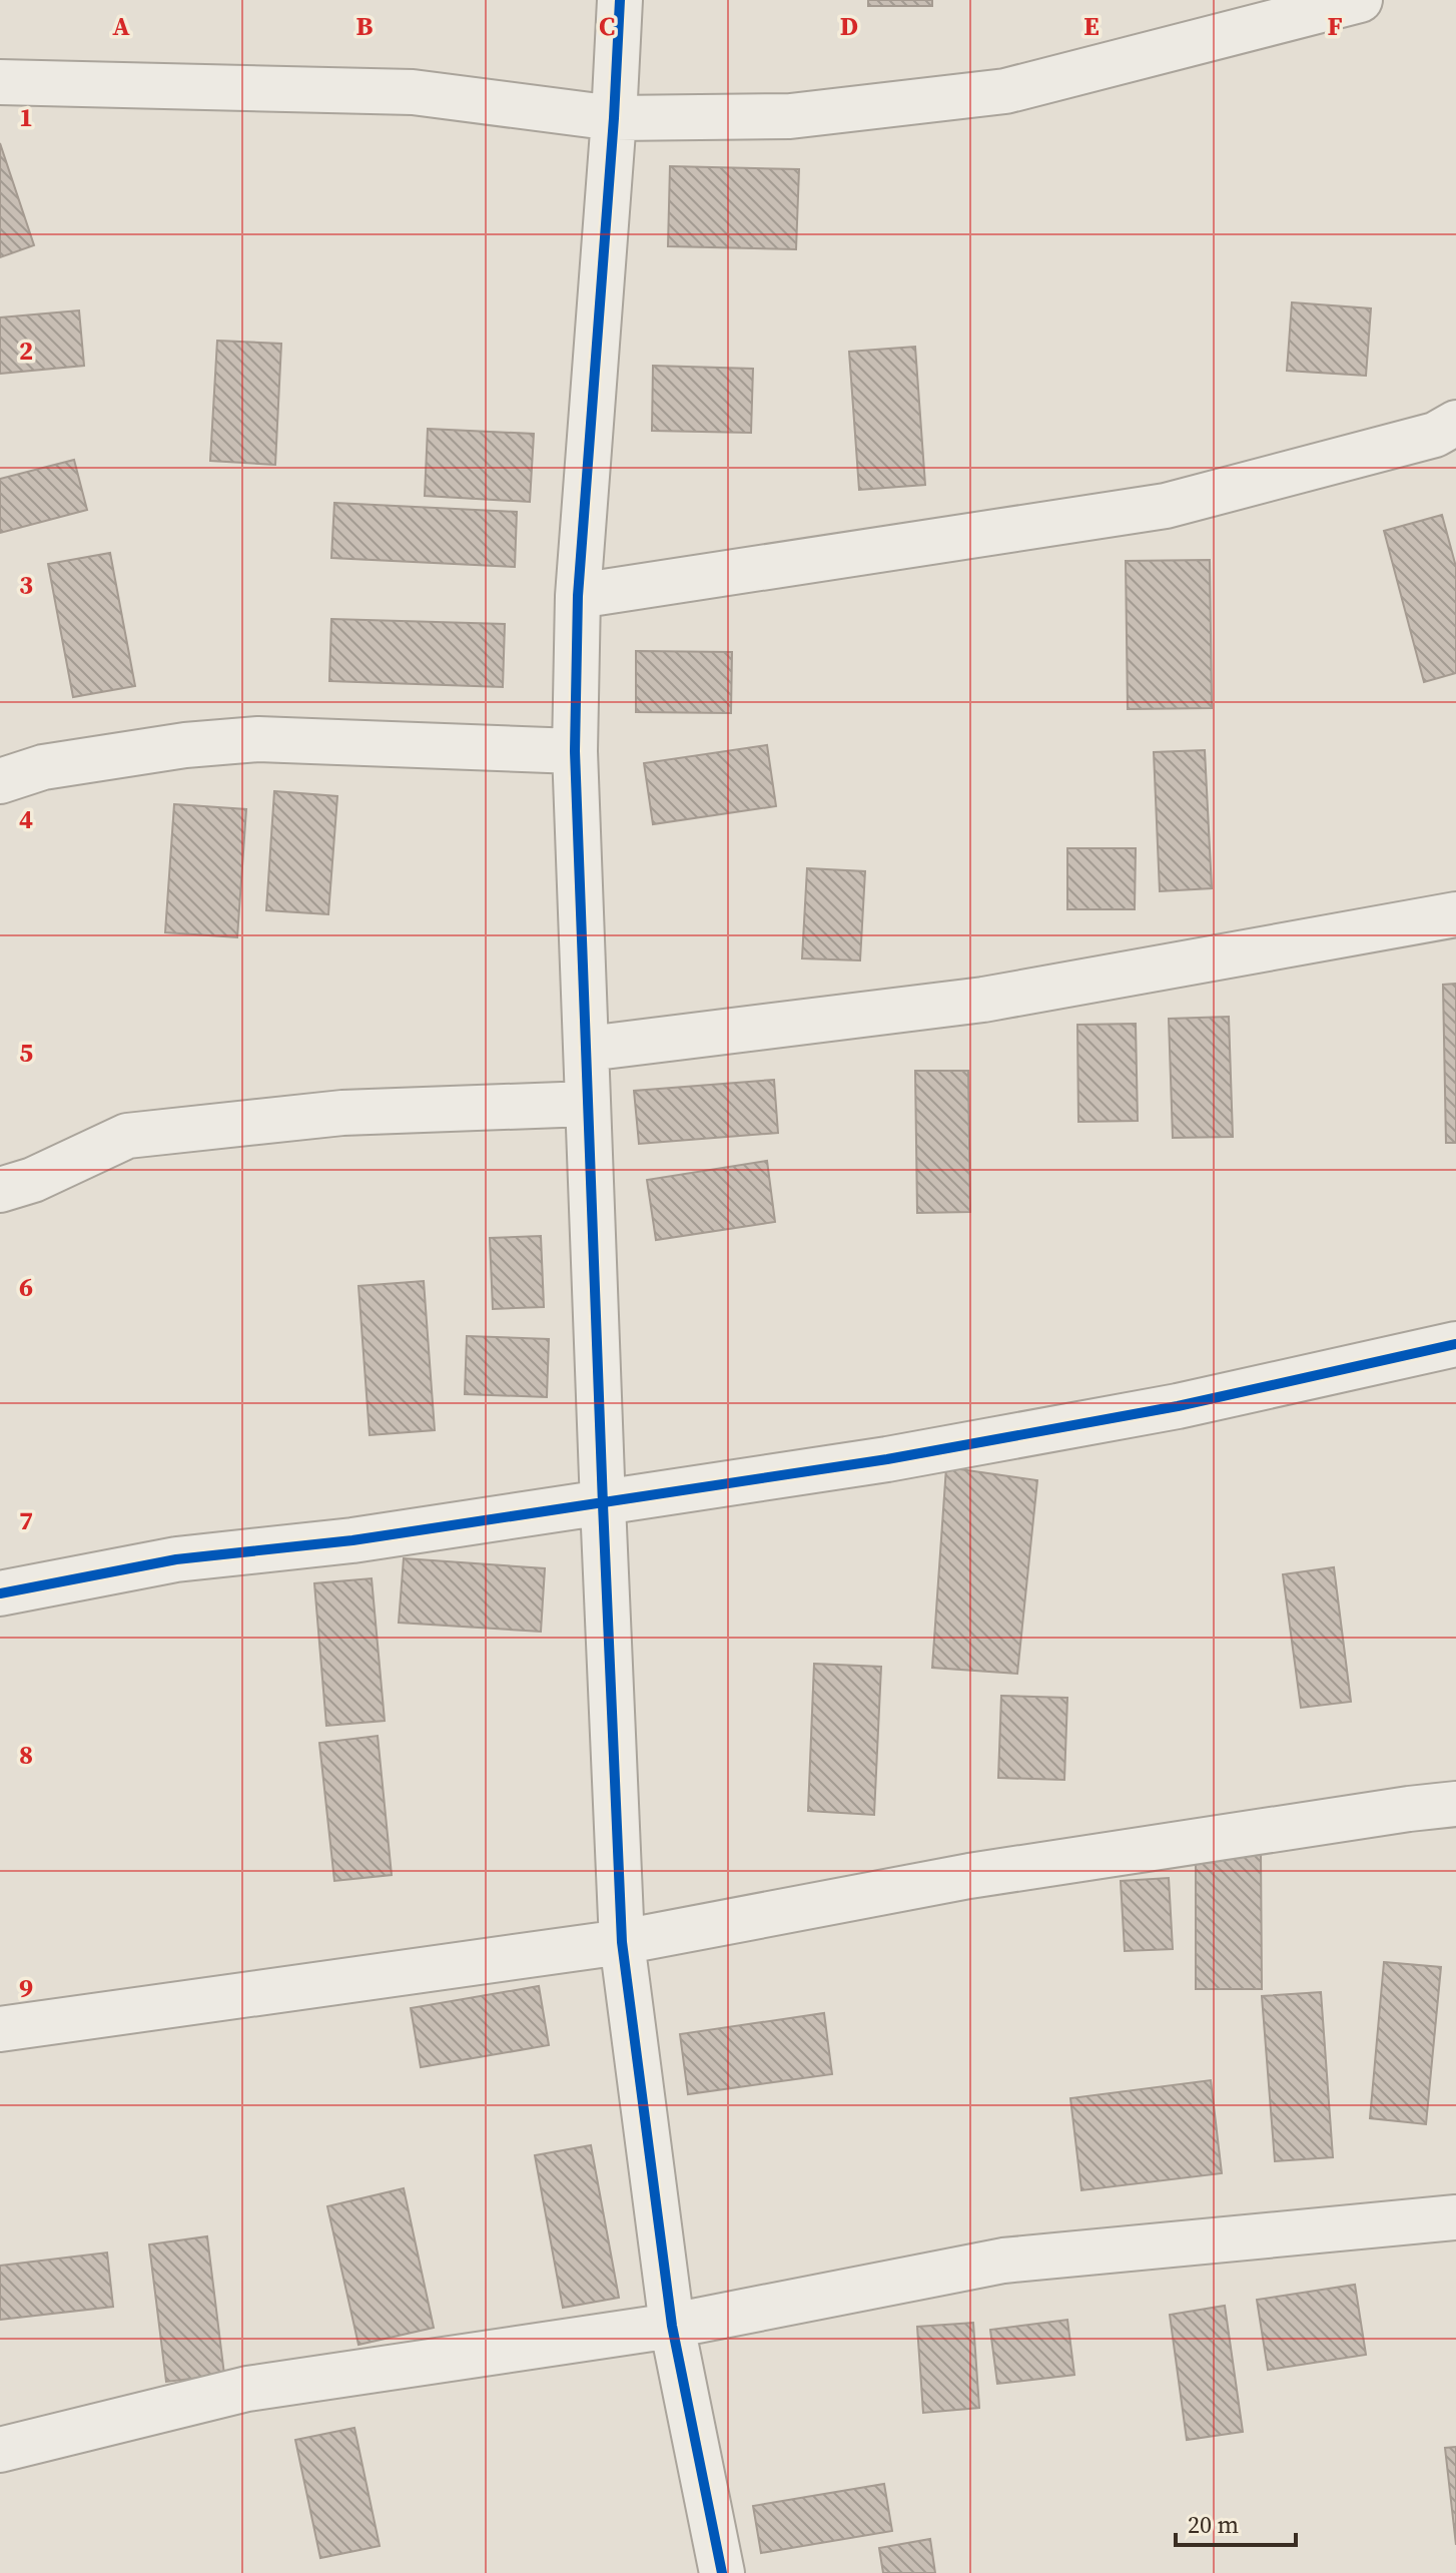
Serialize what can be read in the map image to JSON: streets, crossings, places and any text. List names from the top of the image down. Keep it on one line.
{"scale_bar":"20 m","grid":{"columns":["A","B","C","D","E","F"],"rows":["1","2","3","4","5","6","7","8","9"]}}
